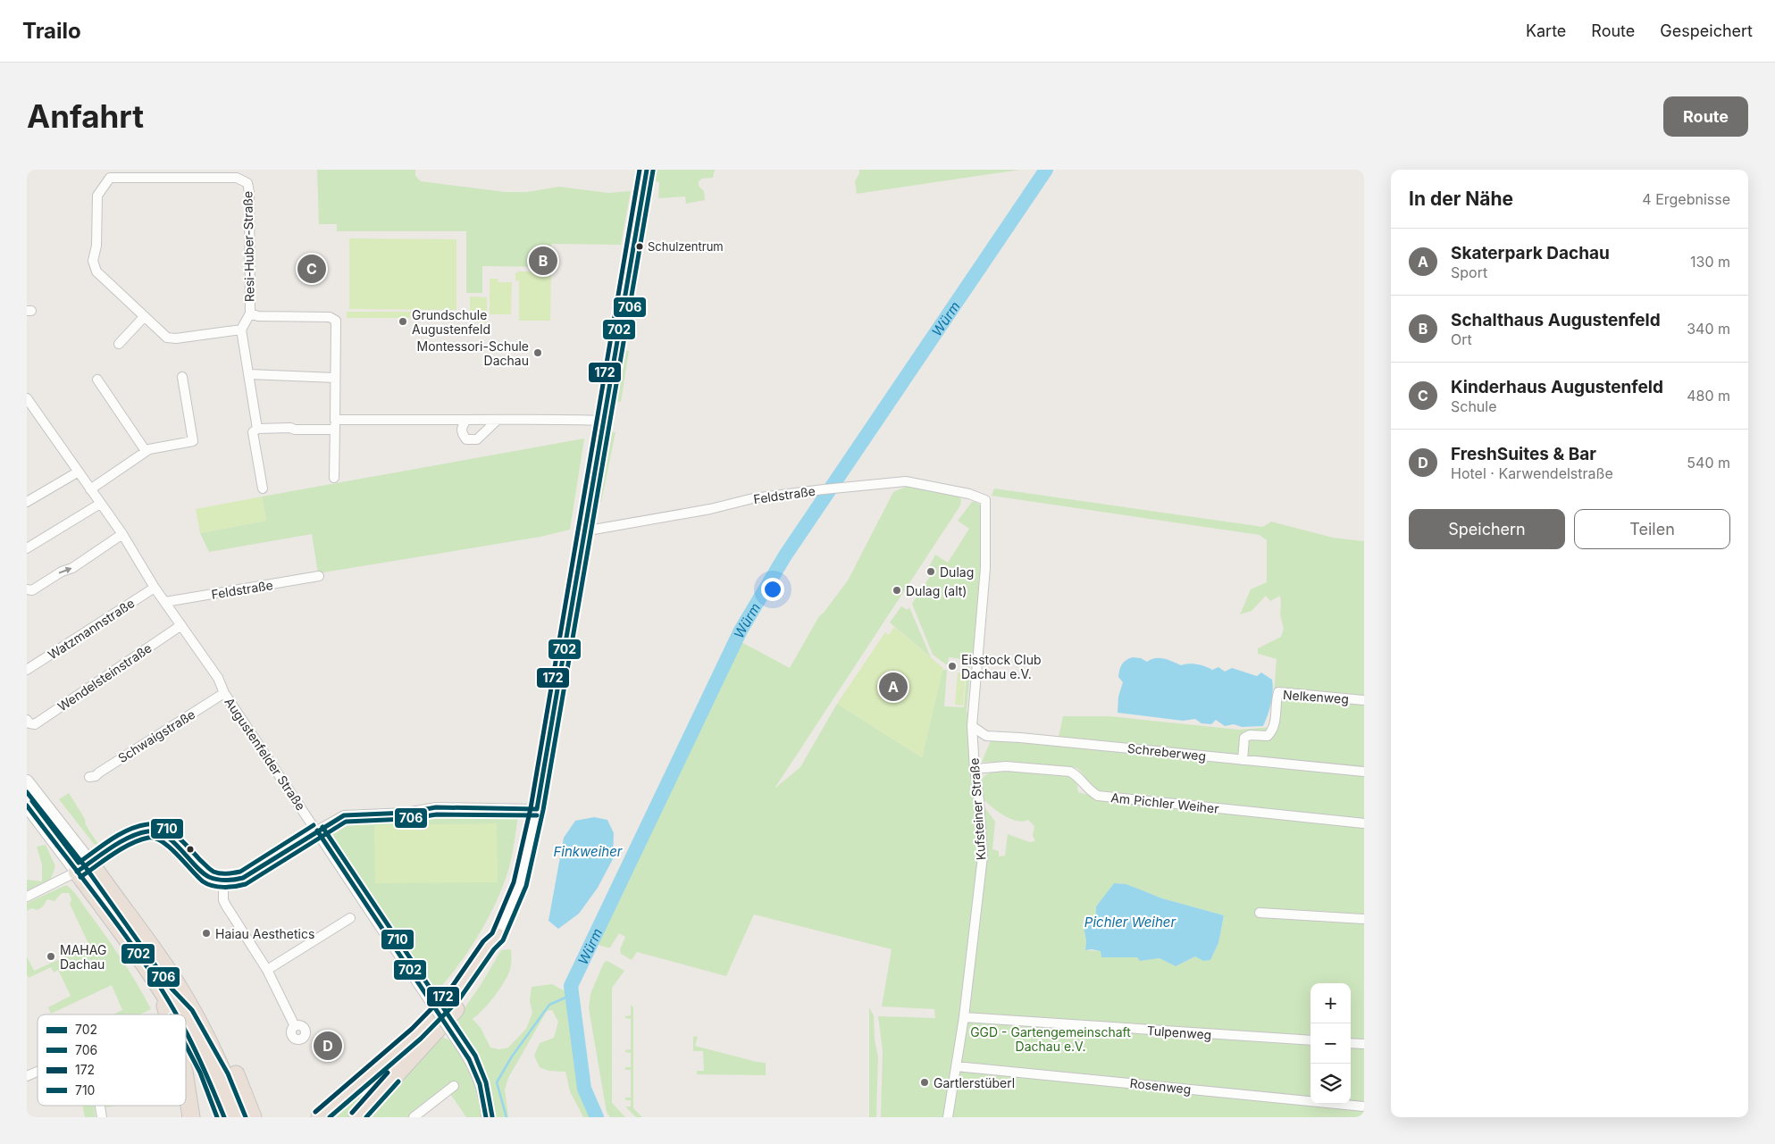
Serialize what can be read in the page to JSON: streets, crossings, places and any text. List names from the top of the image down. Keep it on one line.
{"streets":{"street":["Resi-Huber-Straße","Feldstraße","Watzmannstraße","Wendelsteinstraße","Nelkenweg","Schwaigstraße","Schreberweg","Augustenfelder Straße","Am Pichler Weiher","Kufsteiner Straße","Tulpenweg","Rosenweg"]},"crossings":[["Feldstraße","Augustenfelder Straße"],["Feldstraße","Kufsteiner Straße"],["Watzmannstraße","Augustenfelder Straße"],["Wendelsteinstraße","Augustenfelder Straße"],["Nelkenweg","Schreberweg"],["Schwaigstraße","Augustenfelder Straße"],["Schreberweg","Kufsteiner Straße"],["Am Pichler Weiher","Kufsteiner Straße"],["Kufsteiner Straße","Tulpenweg"],["Kufsteiner Straße","Rosenweg"]],"water":["Würm","Finkweiher","Pichler Weiher"],"parks":["GGD - Gartengemeinschaft Dachau e.V."],"places":["Schulzentrum","Grundschule Augustenfeld","Montessori-Schule Dachau","Dulag","Dulag (alt)","Eisstock Club Dachau e.V.","Haiau Aesthetics","MAHAG Dachau","Gartlerstüberl"],"lines":["transit line 702","transit line 172","transit line 706","transit line 710"],"legend":["702","706","172","710"],"page":{"header":"Trailo","nav":["Karte","Route","Gespeichert"],"buttons":["Route",["Speichern","Teilen"]],"title":"Anfahrt","heading":["In der Nähe","4 Ergebnisse"],"list":[{"mark":"A","name":"Skaterpark Dachau","note":"Sport","value":"130 m"},{"mark":"B","name":"Schalthaus Augustenfeld","note":"Ort","value":"340 m"},{"mark":"C","name":"Kinderhaus Augustenfeld","note":"Schule","value":"480 m"},{"mark":"D","name":"FreshSuites & Bar","note":"Hotel · Karwendelstraße","value":"540 m"}],"pins":["B","C","A","D"],"map_buttons":["+","−"]}}
